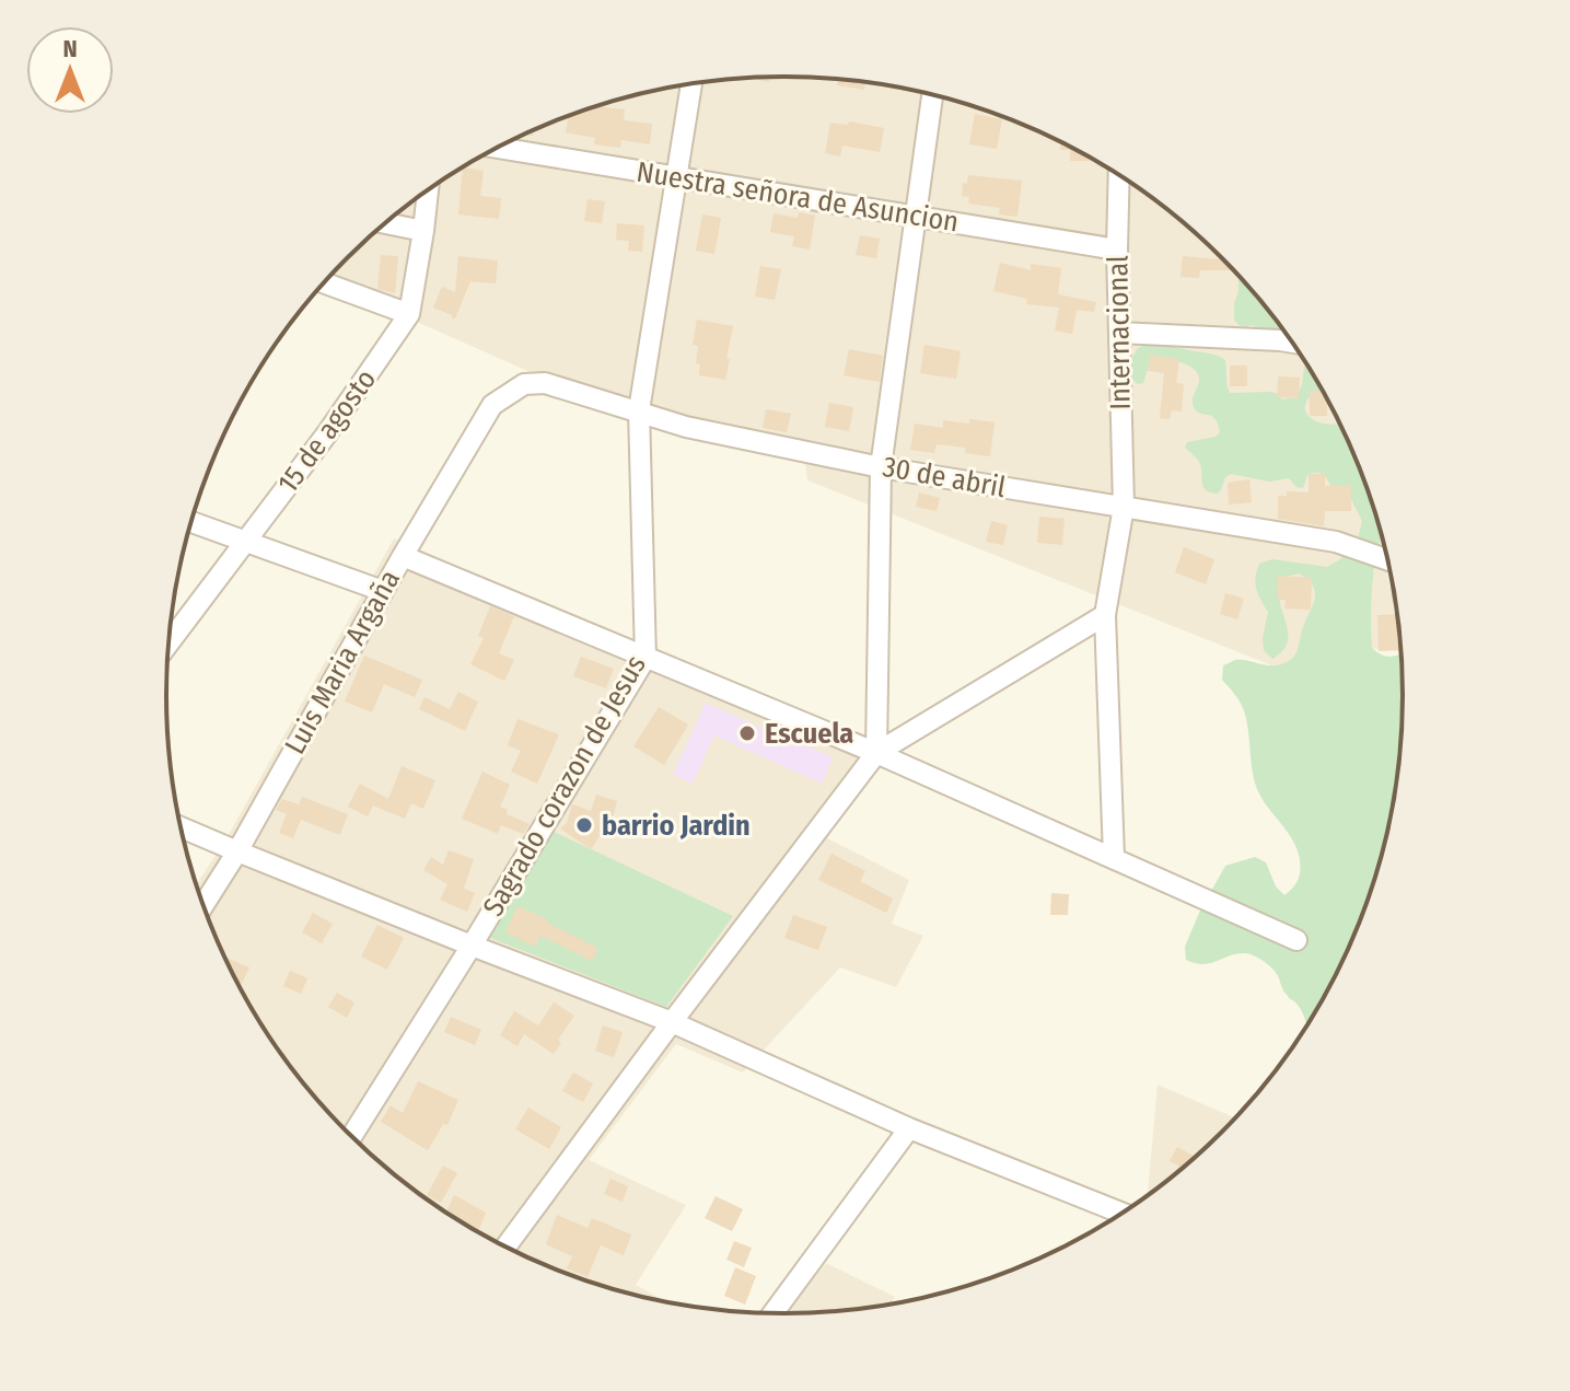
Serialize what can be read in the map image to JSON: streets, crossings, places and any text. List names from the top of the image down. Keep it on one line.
{"streets":{"street":["Nuestra señora de Asuncion","Internacional","15 de agosto","30 de abril","Luis Maria Argaña","Sagrado corazon de Jesus"]},"crossings":[["Nuestra señora de Asuncion","Internacional"],["Nuestra señora de Asuncion","Sagrado corazon de Jesus"],["Internacional","30 de abril"],["30 de abril","Luis Maria Argaña"],["30 de abril","Sagrado corazon de Jesus"]],"places":["Escuela","barrio Jardin"],"north":"top"}
